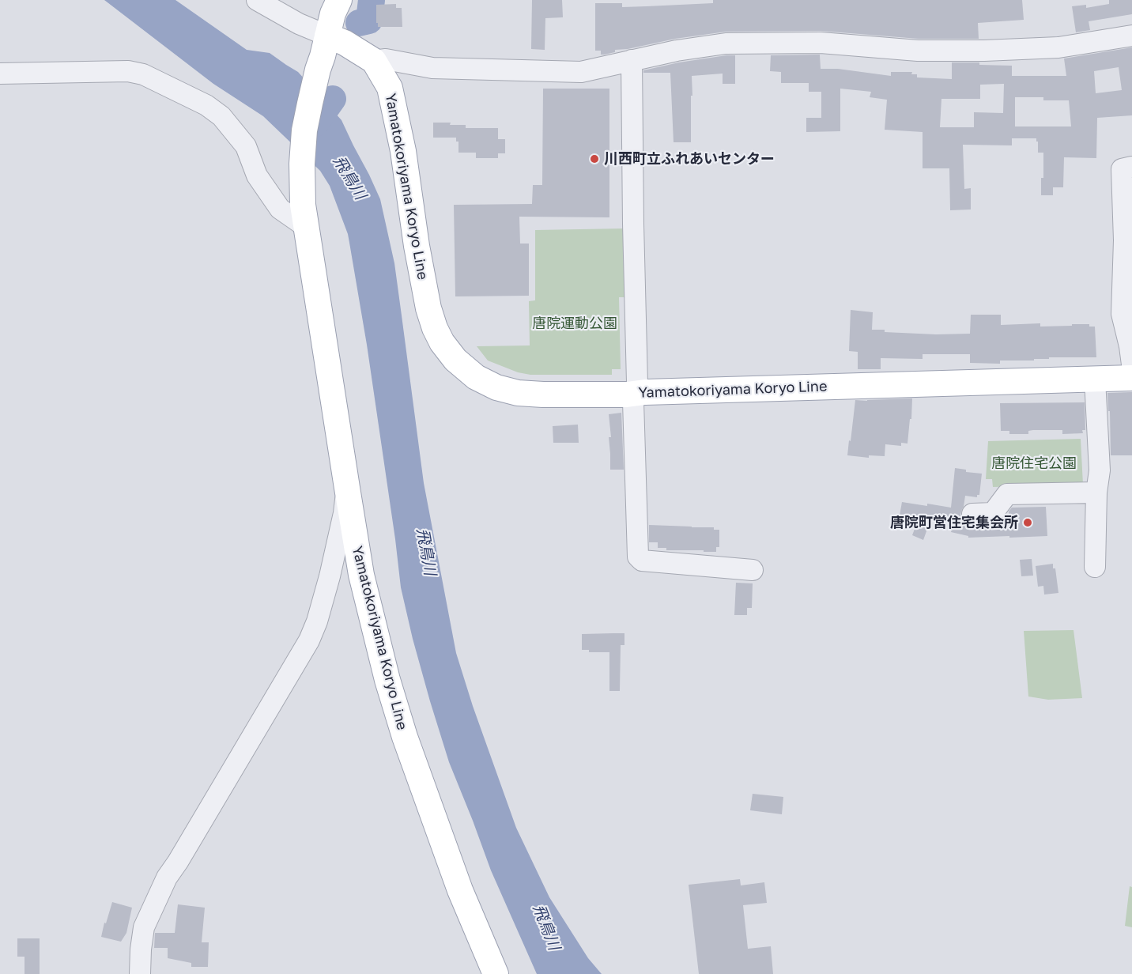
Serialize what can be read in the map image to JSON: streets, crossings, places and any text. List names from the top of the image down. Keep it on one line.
{"streets":{"main road":["Yamatokoriyama Koryo Line"]},"water":["飛鳥川"],"parks":["唐院運動公園","唐院住宅公園"],"places":["川西町立ふれあいセンター","唐院町営住宅集会所"]}
